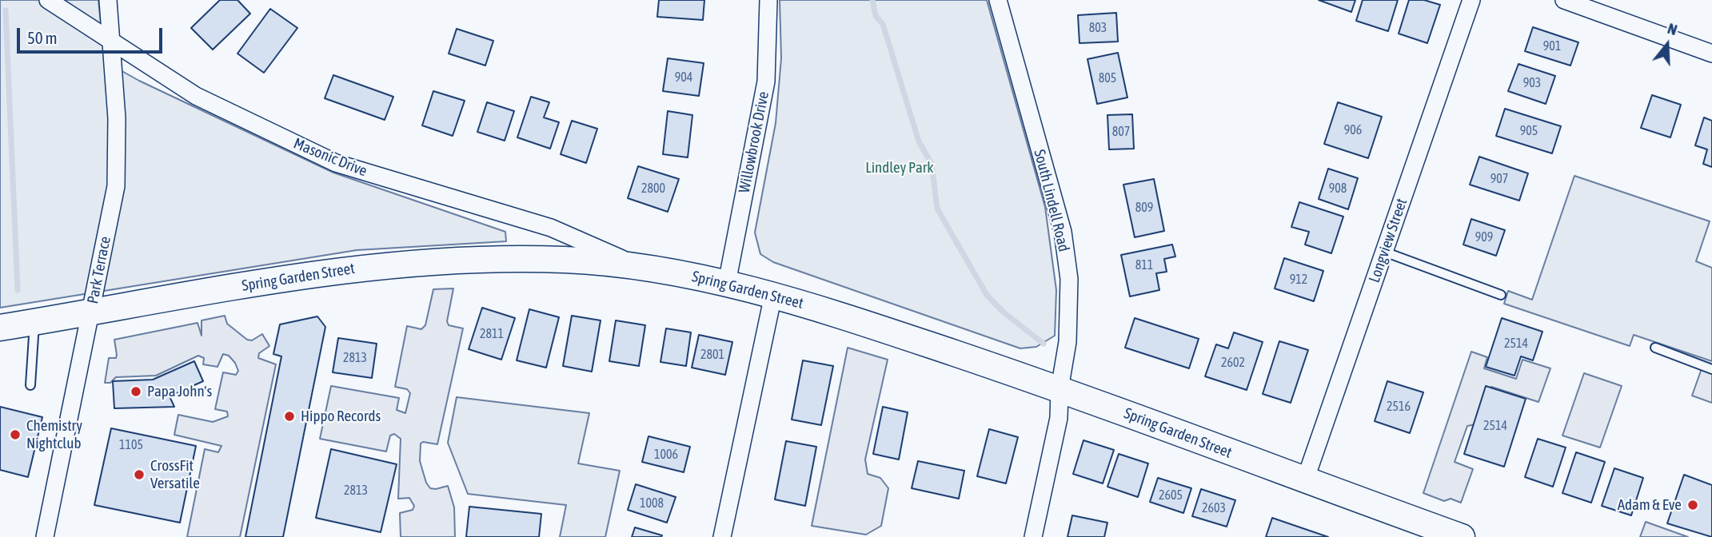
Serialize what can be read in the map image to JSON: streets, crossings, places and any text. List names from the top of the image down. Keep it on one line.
{"streets":{"main road":["Spring Garden Street"],"street":["Willowbrook Drive","Masonic Drive","South Lindell Road","Longview Street","Park Terrace"]},"crossings":[["Willowbrook Drive","Spring Garden Street"],["Masonic Drive","Park Terrace"],["Masonic Drive","Spring Garden Street"],["South Lindell Road","Spring Garden Street"],["Longview Street","Spring Garden Street"],["Park Terrace","Spring Garden Street"]],"parks":["Lindley Park"],"places":["Papa John's","Hippo Records","Chemistry Nightclub","CrossFit Versatile","Adam & Eve"],"house_numbers":["803","901","904","805","903","906","905","807","907","2800","908","809","909","811","912","2811","2514","2801","2813","2602","2516","2514","1105","1006","2813","2605","1008","2603"],"scale_bar":"50 m","north":"top"}
